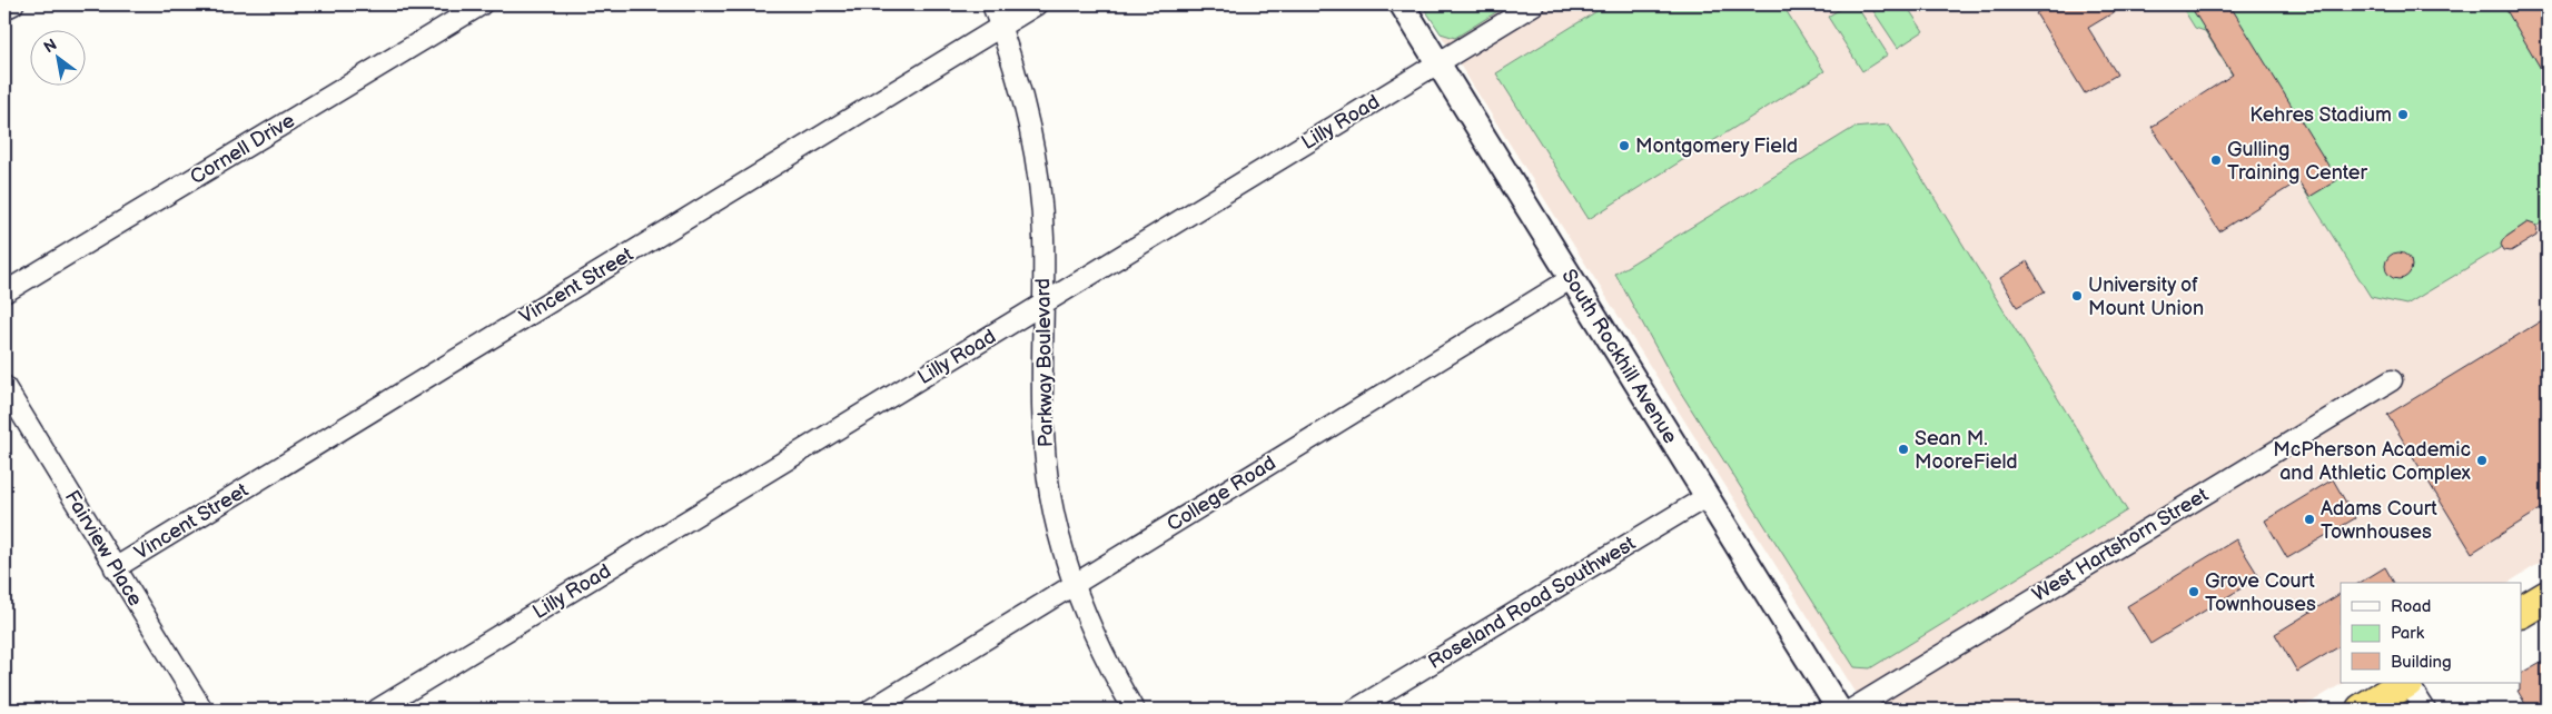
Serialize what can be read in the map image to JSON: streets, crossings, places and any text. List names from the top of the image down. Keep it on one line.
{"streets":{"street":["Lilly Road","Cornell Drive","Vincent Street","South Rockhill Avenue","Parkway Boulevard","College Road","West Hartshorn Street","Fairview Place","Roseland Road Southwest"]},"crossings":[["Lilly Road","South Rockhill Avenue"],["Lilly Road","Parkway Boulevard"],["Vincent Street","Parkway Boulevard"],["Vincent Street","Fairview Place"],["South Rockhill Avenue","College Road"],["South Rockhill Avenue","Roseland Road Southwest"],["Parkway Boulevard","College Road"]],"places":["Kehres Stadium","Montgomery Field","Gulling Training Center","University of Mount Union","Sean M. MooreField","McPherson Academic and Athletic Complex","Adams Court Townhouses","Grove Court Townhouses"],"legend":["Road","Park","Building"],"north":"top left"}
